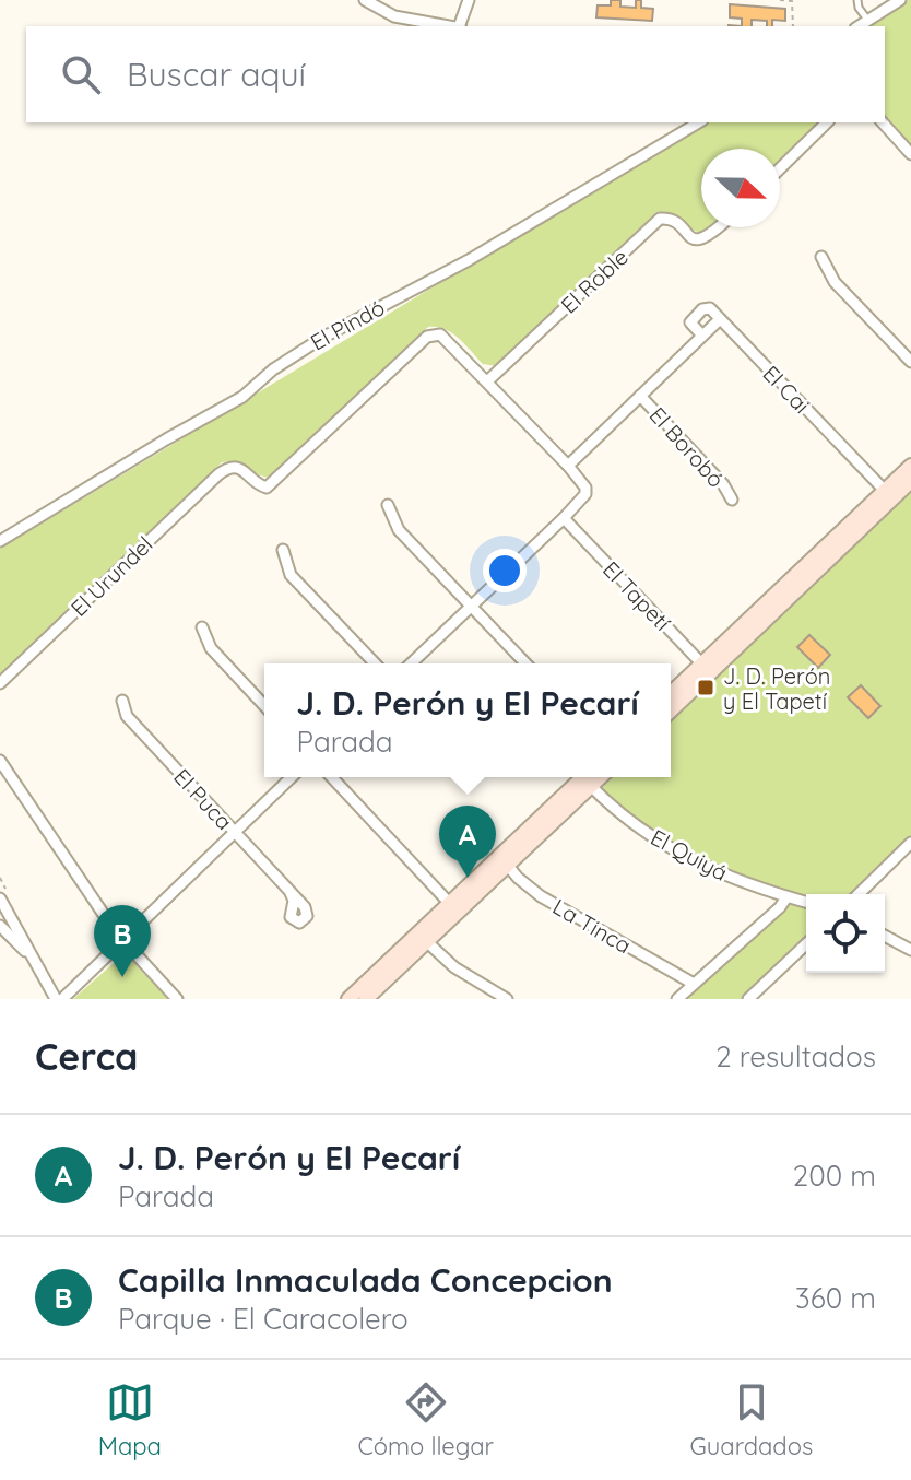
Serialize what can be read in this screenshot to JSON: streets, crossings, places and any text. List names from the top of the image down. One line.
{"streets":{"street":["El Roble","El Pindó","El Cai","El Borobó","El Urundel","El Tapetí","El Puca","El Quiyá","La Tinca"]},"crossings":[["El Roble","El Urundel"]],"places":{"transit":["J. D. Perón y El Tapetí"]},"north":"right","page":{"search":"Buscar aquí","popup":["J. D. Perón y El Pecarí","Parada"],"pins":["A","B"],"heading":["Cerca","2 resultados"],"list":[{"mark":"A","name":"J. D. Perón y El Pecarí","note":"Parada","value":"200 m"},{"mark":"B","name":"Capilla Inmaculada Concepcion","note":"Parque · El Caracolero","value":"360 m"}],"nav":["Mapa","Cómo llegar","Guardados"]}}
